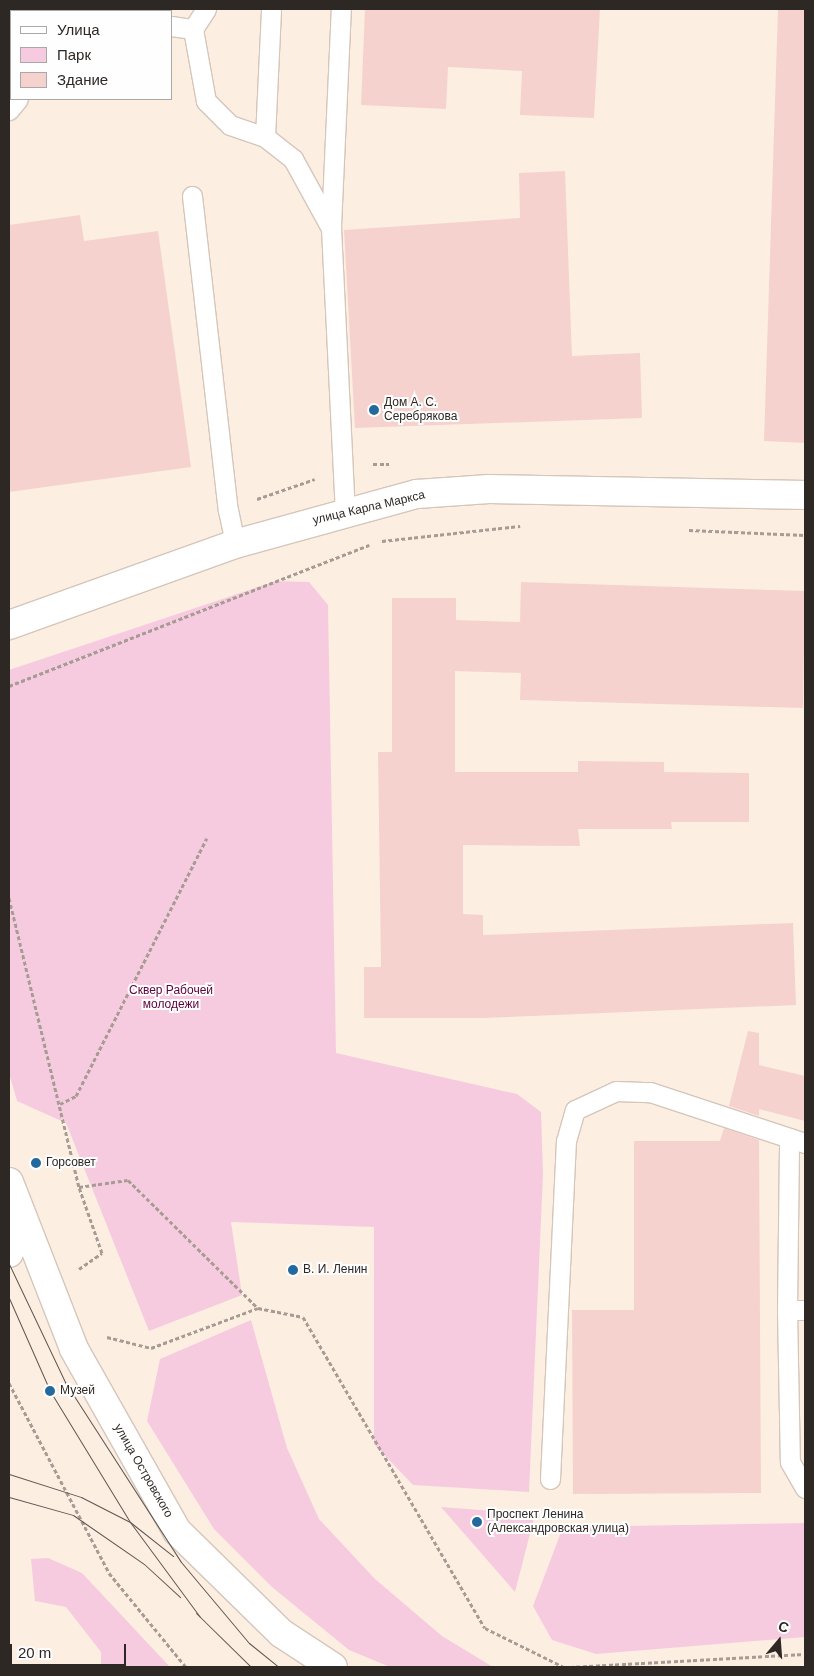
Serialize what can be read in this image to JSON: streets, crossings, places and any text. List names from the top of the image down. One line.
{"streets":{"street":["улица Карла Маркса","улица Островского"]},"parks":["Сквер Рабочей молодежи"],"places":["Дом А. С. Серебрякова","Горсовет","В. И. Ленин","Музей","Проспект Ленина (Александровская улица)"],"legend":["Улица","Парк","Здание"],"scale_bar":"20 m","north":"top"}
